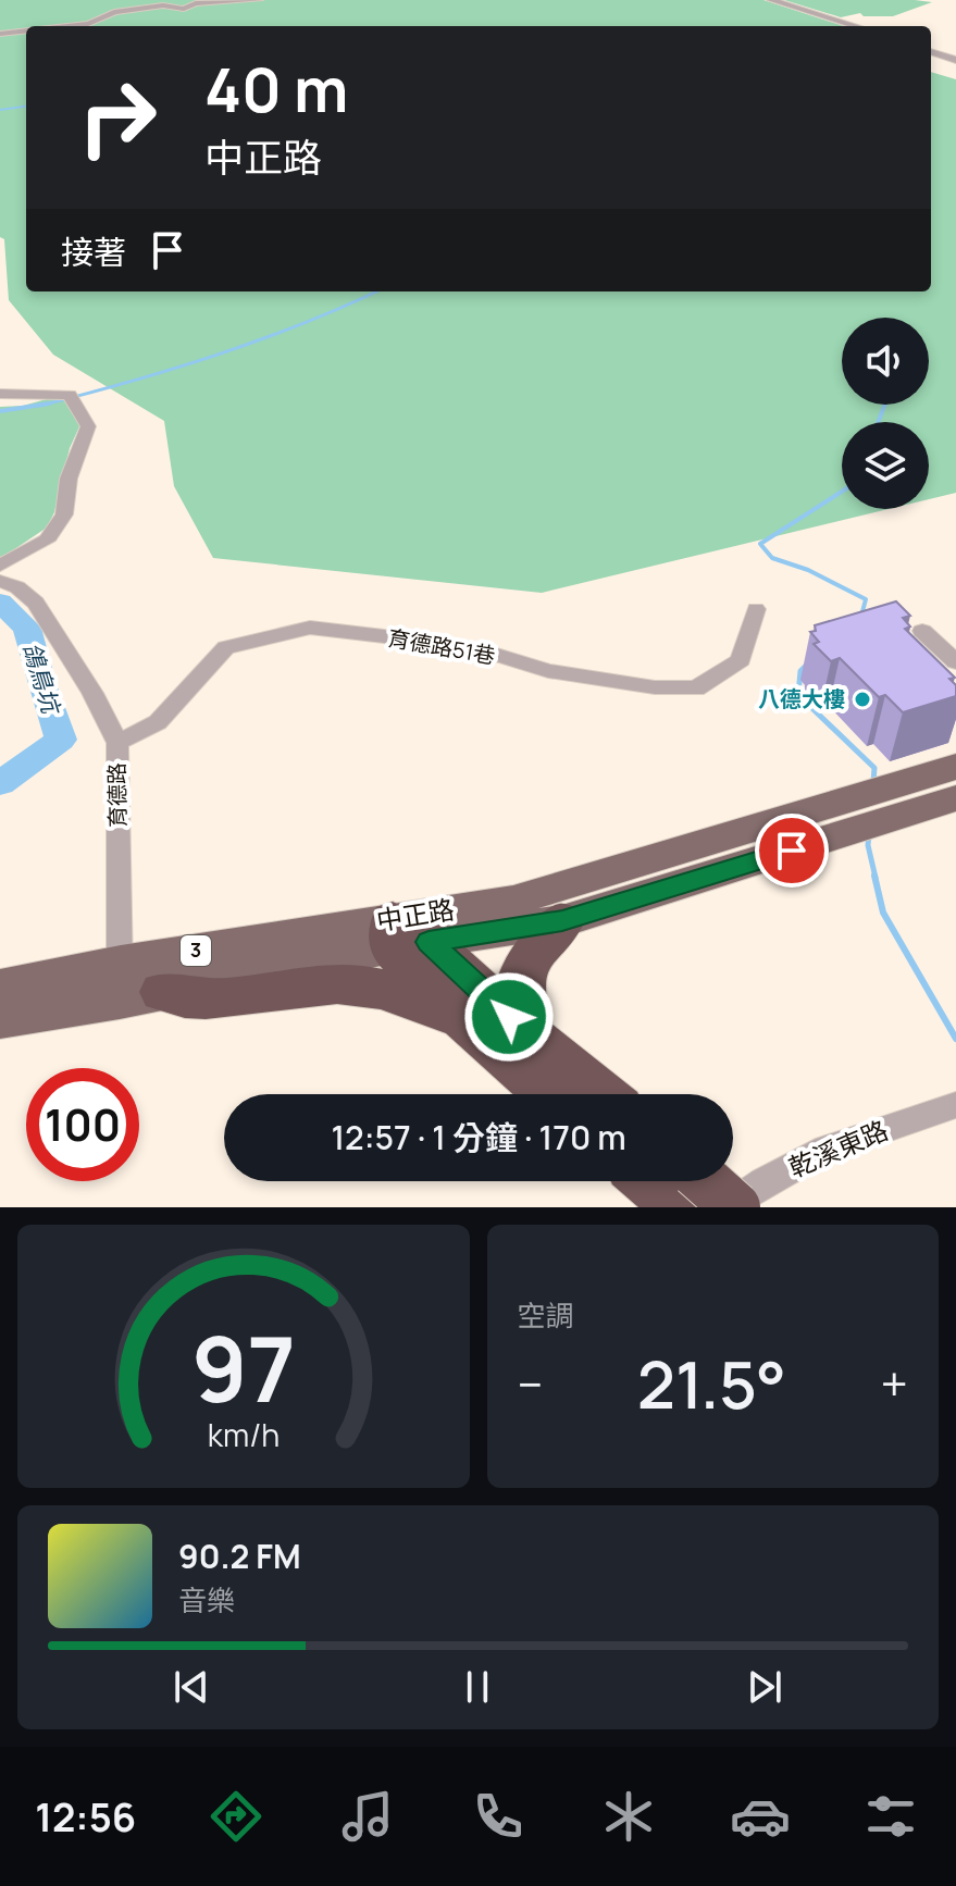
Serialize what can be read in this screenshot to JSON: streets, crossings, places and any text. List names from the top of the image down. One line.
{"streets":{"main road":["中正路","3"],"street":["育德路51巷","育德路","乾溪東路"]},"crossings":[["育德路51巷","育德路"],["育德路","中正路"],["中正路","3"]],"water":["鴿鳥坑"],"places":["八德大樓"],"page":{"turn":["40 m","中正路"],"then":"接著","limit":"100","trip":"12:57 · 1 分鐘 · 170 m","tile":"空調","heat":["−","21.5°","+"],"song":["90.2 FM","音樂"],"tabs":"12:56","gauge":["97","km/h"]}}
